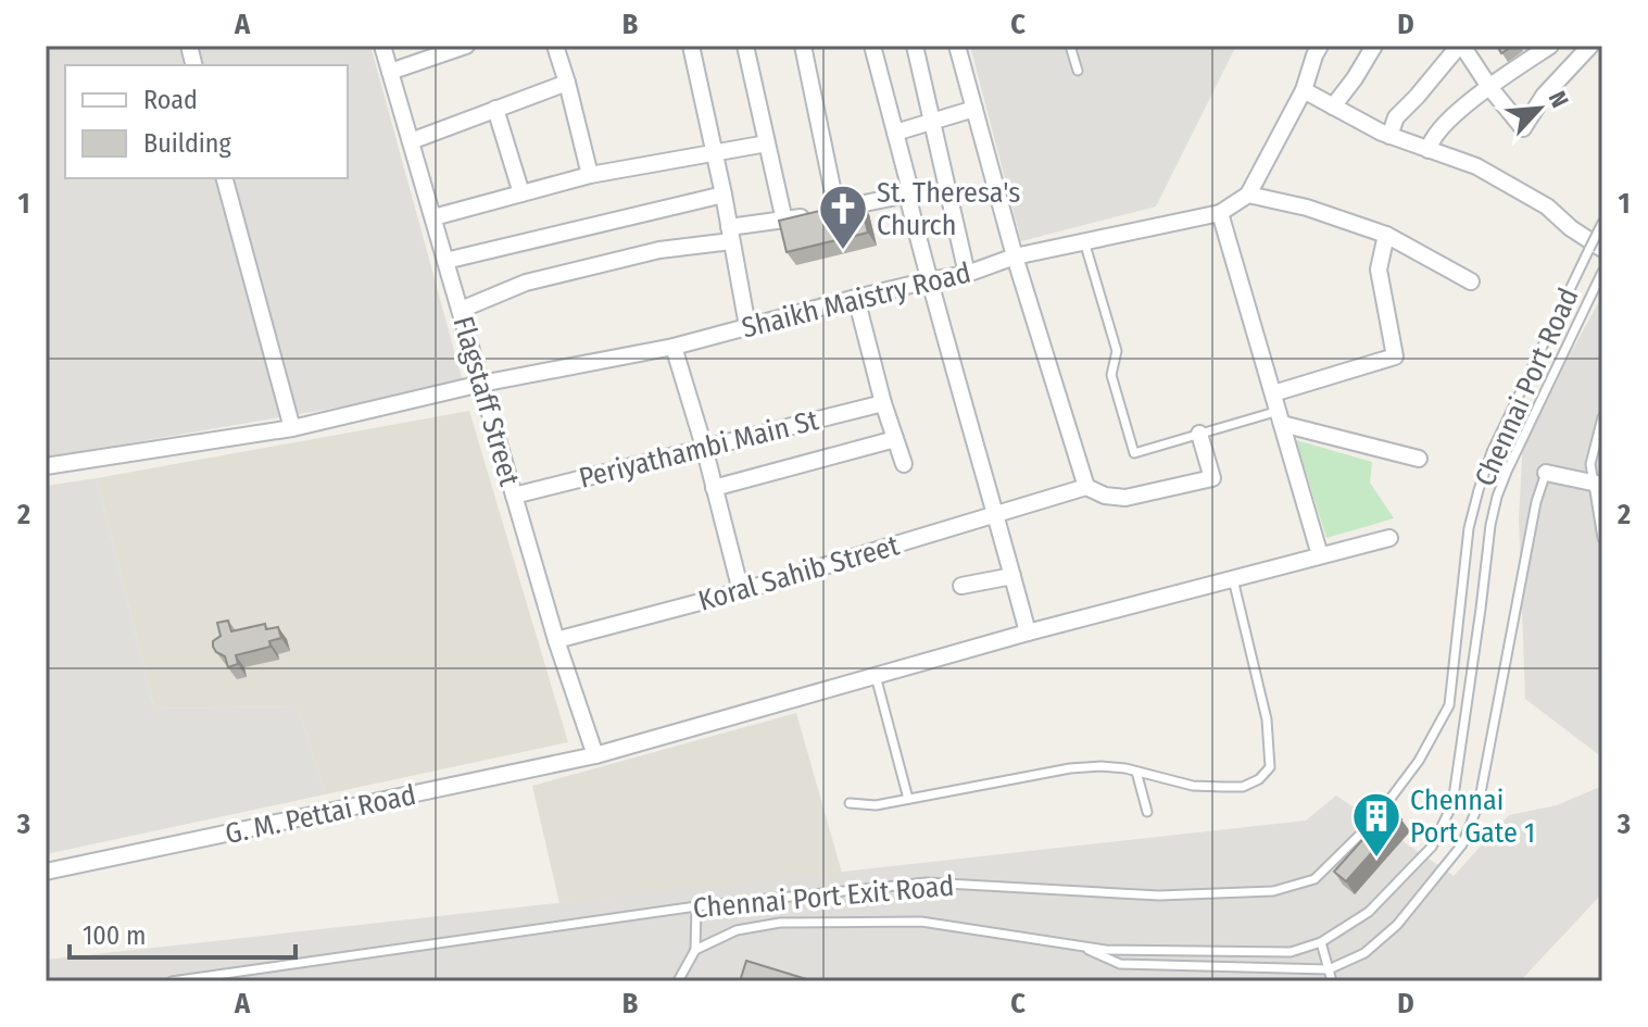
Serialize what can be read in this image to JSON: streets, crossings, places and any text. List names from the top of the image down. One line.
{"streets":{"street":["Shaikh Maistry Road","Flagstaff Street","Periyathambi Main St","Koral Sahib Street","G. M. Pettai Road"],"lane":["Chennai Port Road","Chennai Port Exit Road"]},"crossings":[["Shaikh Maistry Road","Flagstaff Street"],["Chennai Port Road","Chennai Port Exit Road"],["Flagstaff Street","Periyathambi Main St"],["Flagstaff Street","Koral Sahib Street"],["Flagstaff Street","G. M. Pettai Road"]],"places":{"church":["St. Theresa's Church"],"building":["Chennai Port Gate 1"]},"legend":["Road","Building"],"scale_bar":"100 m","north":"top right","grid":{"columns":["A","B","C","D"],"rows":["1","2","3"]}}
